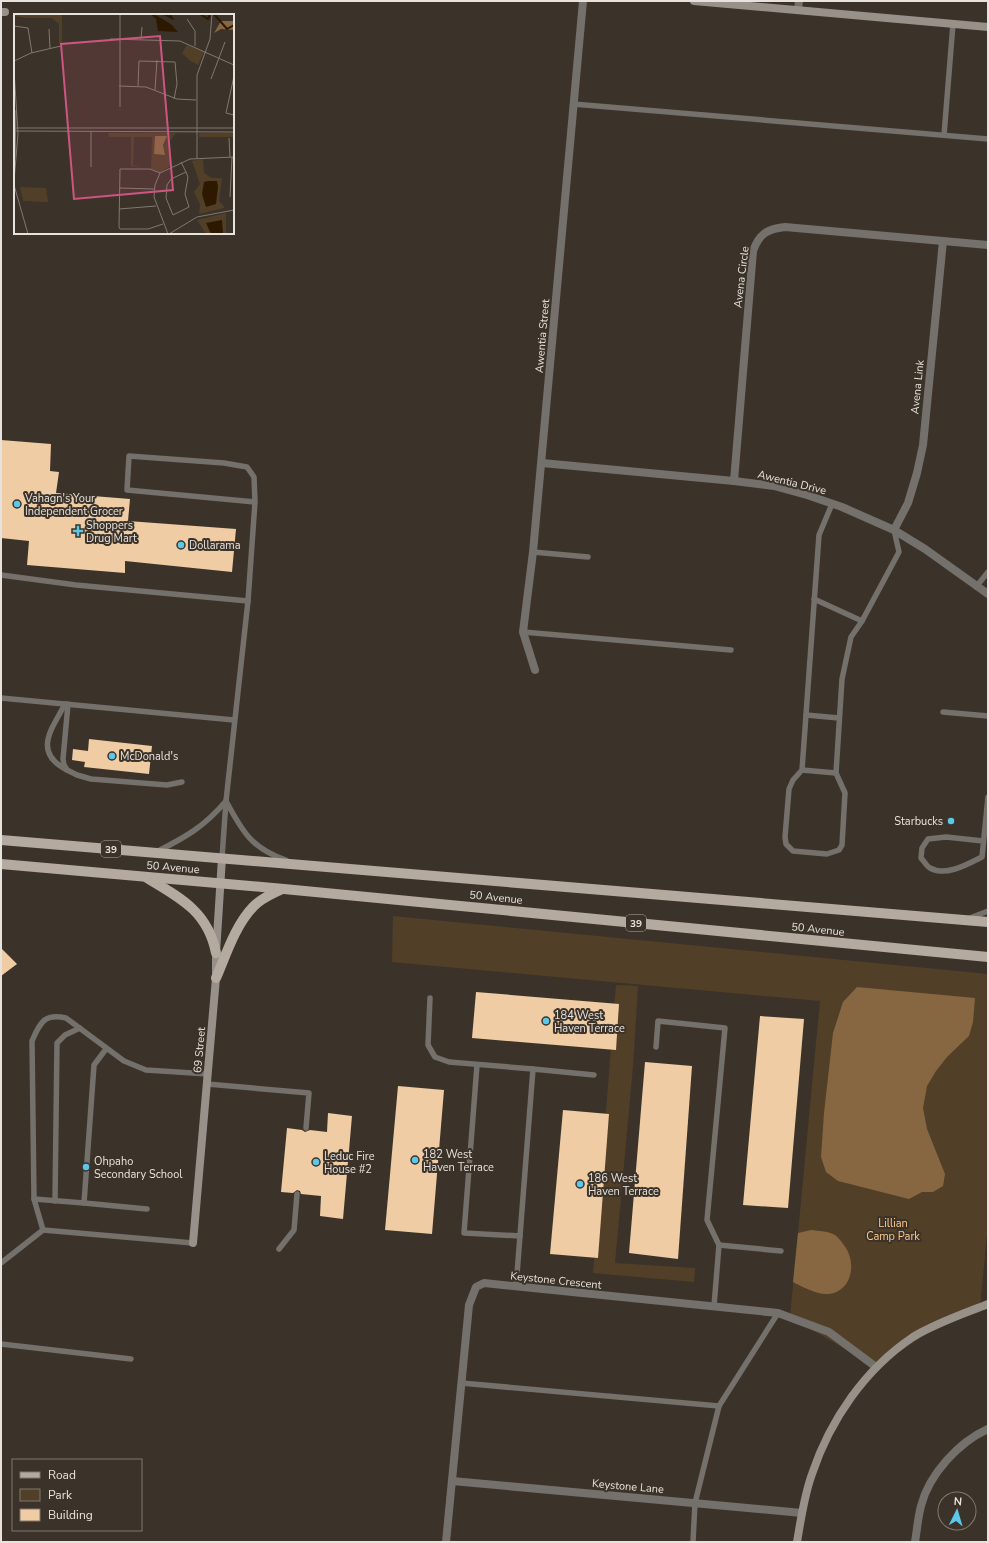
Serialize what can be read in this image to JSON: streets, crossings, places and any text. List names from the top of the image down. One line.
{"streets":{"main road":["39","50 Avenue"],"street":["Avena Circle","Awentia Street","Avena Link","Awentia Drive","69 Street","Keystone Crescent","Keystone Lane"]},"crossings":[["Avena Circle","Avena Link"],["Avena Circle","Awentia Drive"],["Awentia Street","Awentia Drive"],["Avena Link","Awentia Drive"],["50 Avenue","69 Street"],["Keystone Crescent","Keystone Lane"]],"parks":["Lillian Camp Park"],"places":{"other":["Vahagn's Your Independent Grocer","Dollarama","McDonald's","Starbucks","184 West Haven Terrace","182 West Haven Terrace","Leduc Fire House #2","Ohpaho Secondary School","186 West Haven Terrace"],"health":["Shoppers Drug Mart"]},"legend":["Road","Park","Building"],"north":"top"}
